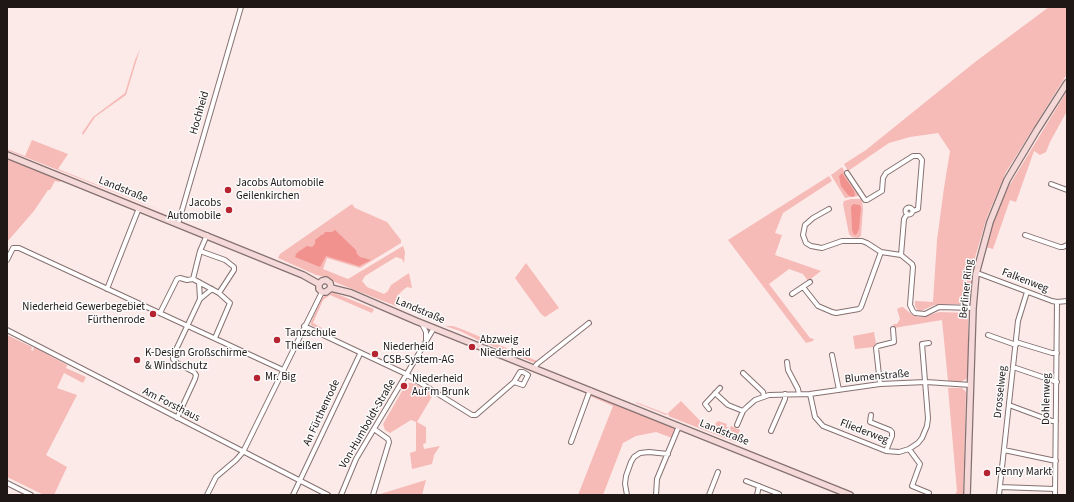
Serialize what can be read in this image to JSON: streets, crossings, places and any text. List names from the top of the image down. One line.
{"streets":{"street":["Hochheid","Landstraße","Falkenweg","Berliner Ring","Blumenstraße","Drosselweg","Dohlenweg","Am Forsthaus","An Fürthenrode","Von-Humboldt-Straße","Fliederweg"]},"crossings":[["Hochheid","Landstraße"],["Landstraße","Von-Humboldt-Straße"],["Falkenweg","Berliner Ring"],["Falkenweg","Drosselweg"],["Falkenweg","Dohlenweg"],["Berliner Ring","Blumenstraße"],["Blumenstraße","Fliederweg"],["Am Forsthaus","An Fürthenrode"]],"places":["Jacobs Automobile Geilenkirchen","Jacobs Automobile","Niederheid Gewerbegebiet Fürthenrode","Tanzschule Theißen","Abzweig Niederheid","Niederheid CSB-System-AG","K-Design Großschirme & Windschutz","Mr. Big","Niederheid Auf'm Brunk","Penny Markt"]}
